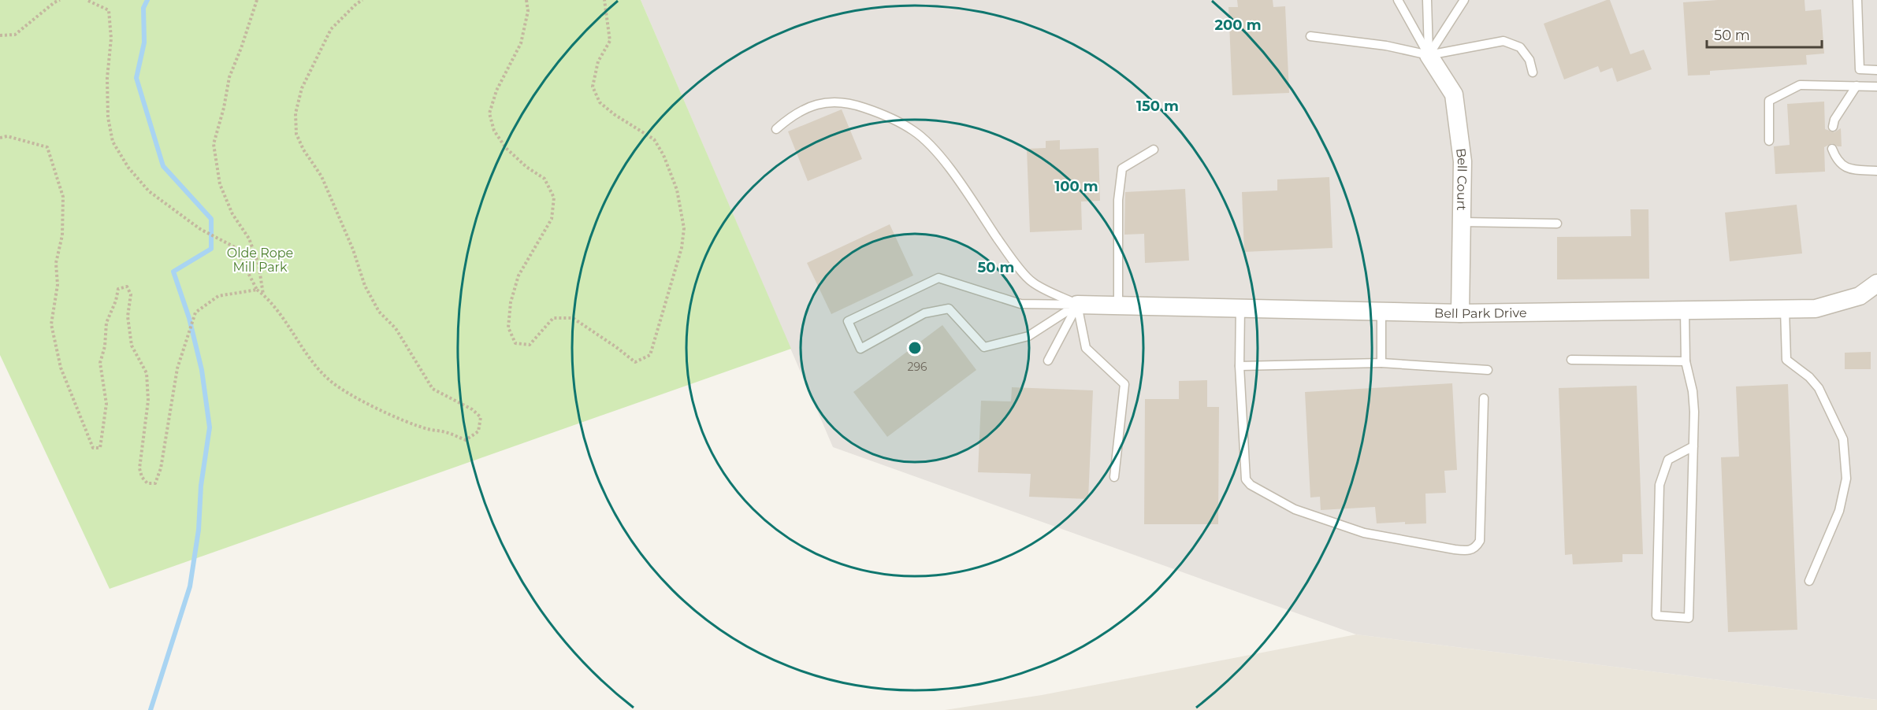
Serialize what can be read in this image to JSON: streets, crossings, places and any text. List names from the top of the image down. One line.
{"streets":{"street":["Bell Court","Bell Park Drive"]},"crossings":[["Bell Court","Bell Park Drive"]],"parks":["Olde Rope Mill Park"],"house_numbers":["296"],"scale_bar":"50 m","rings":["200 m","150 m","100 m","50 m"]}
